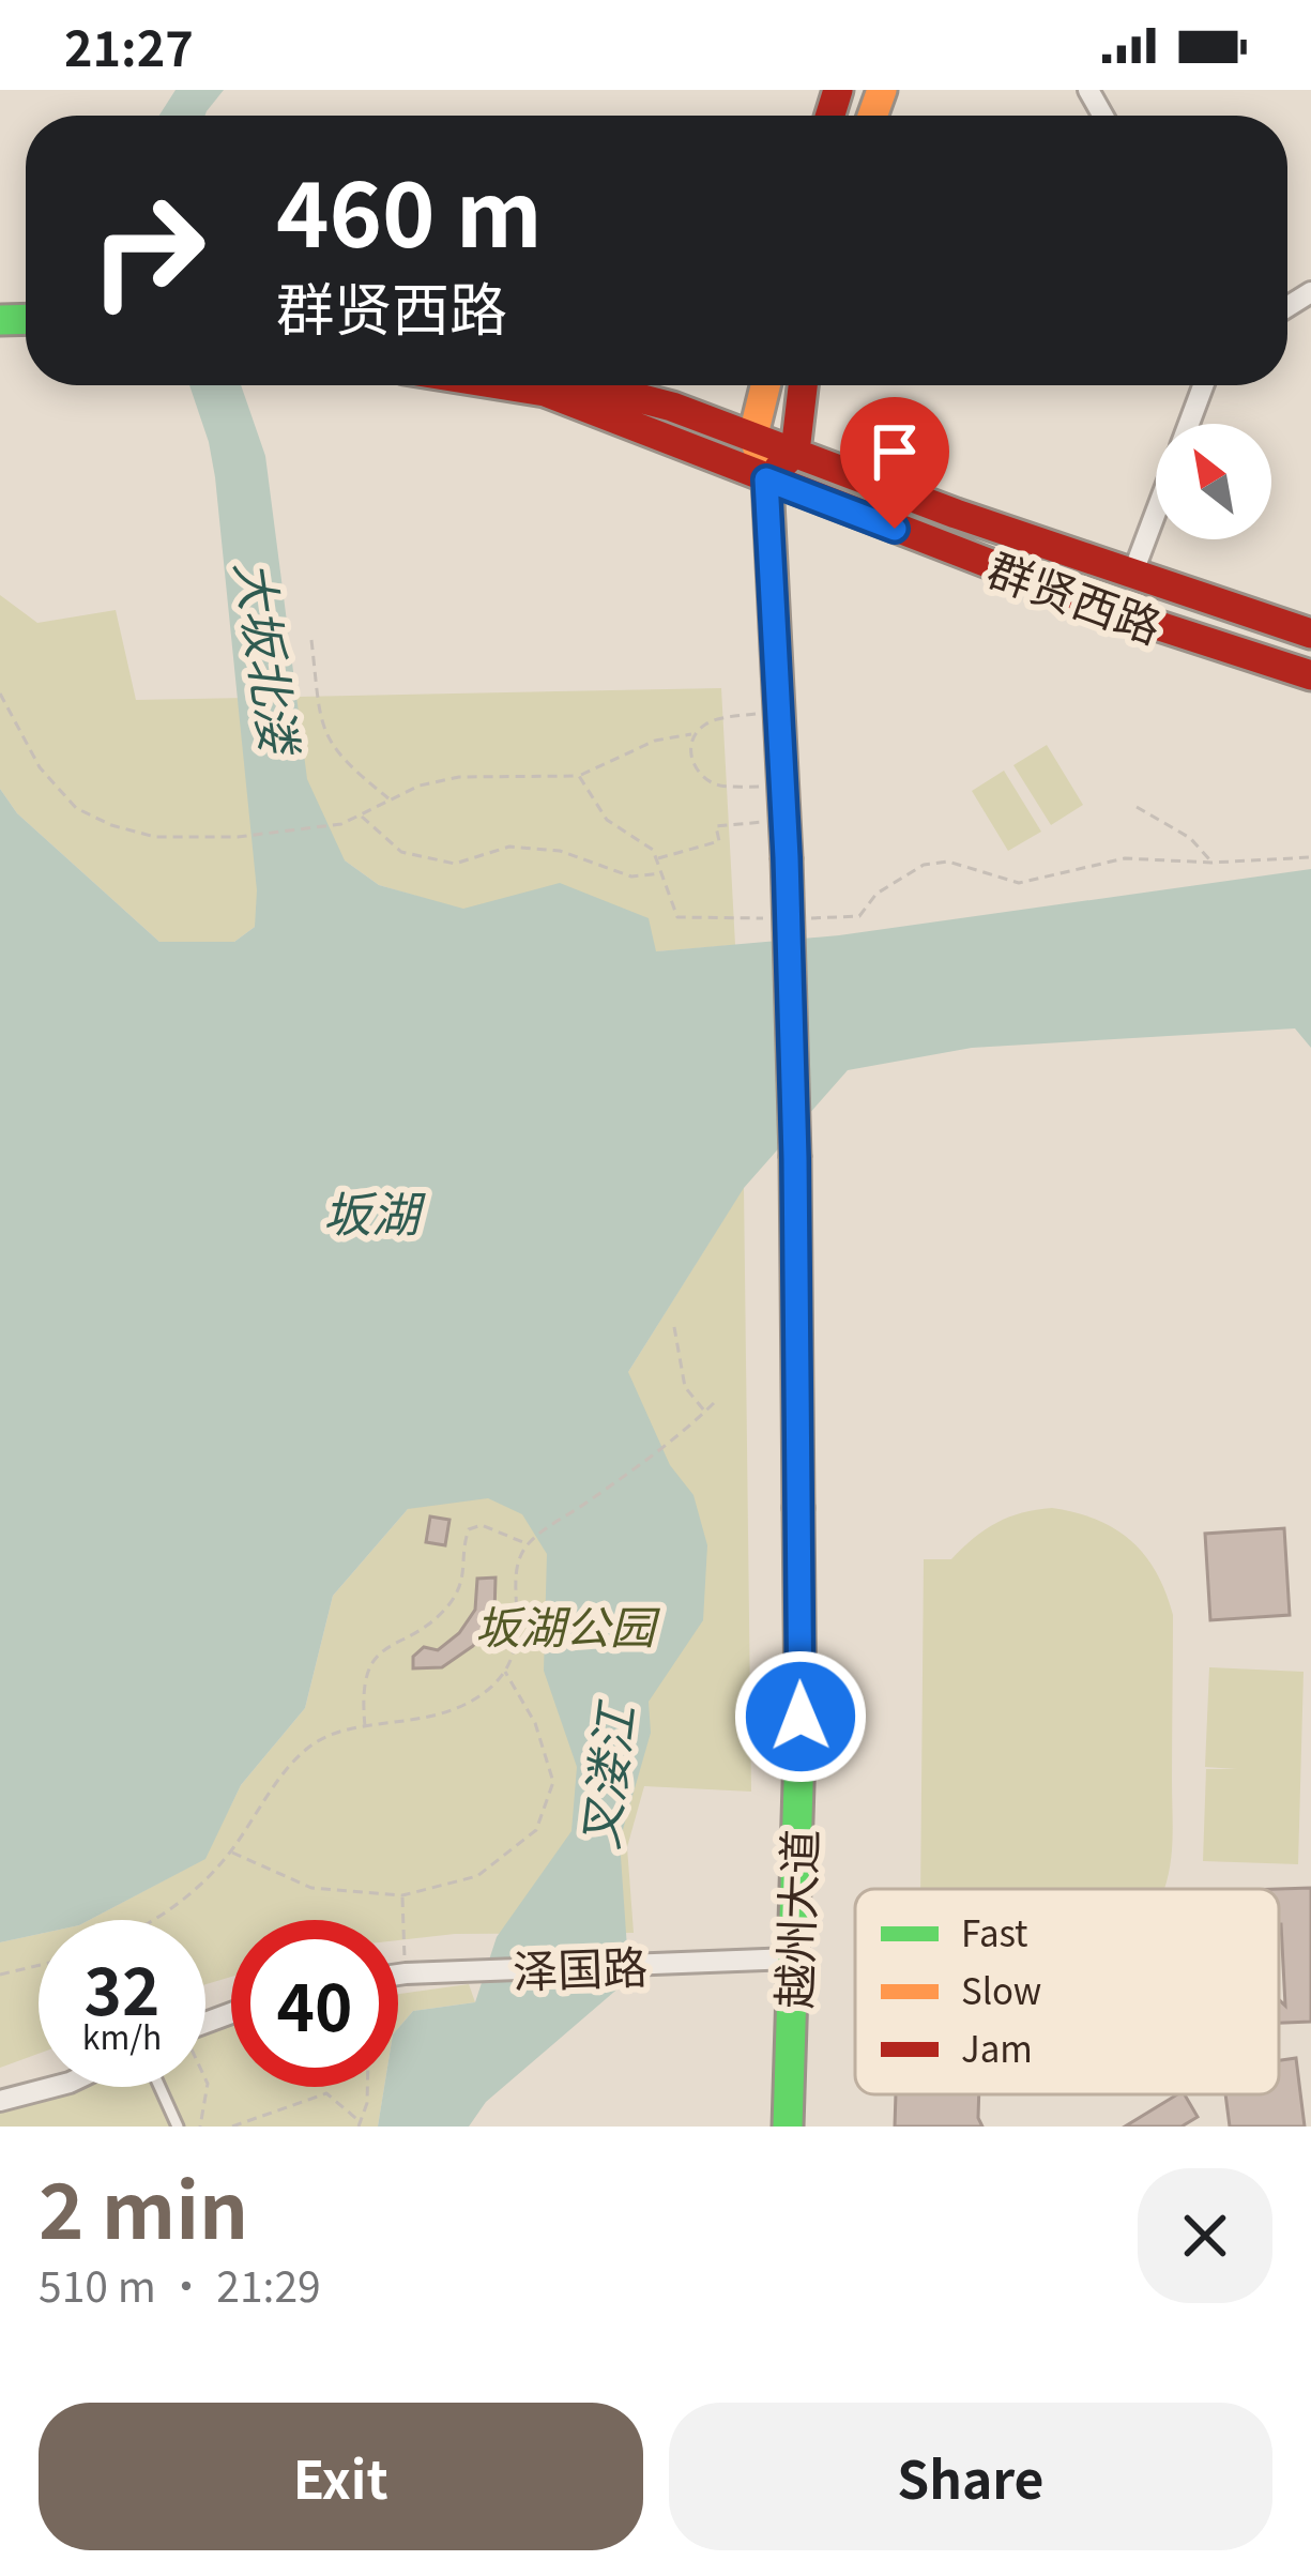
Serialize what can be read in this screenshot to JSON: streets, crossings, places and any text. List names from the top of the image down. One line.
{"streets":{"main road":["群贤西路","越州大道"],"street":["泽国路"]},"crossings":[["群贤西路","越州大道"],["越州大道","泽国路"]],"water":["大坂北溇","坂湖","叉溇江"],"parks":["坂湖公园"],"legend":["Fast","Slow","Jam"],"north":"top left","page":{"status":"21:27","turn":["460 m","群贤西路"],"speed":"32 km/h","limit":"40","heading":["2 min","510 m · 21:29"],"buttons":["Exit","Share"]}}
